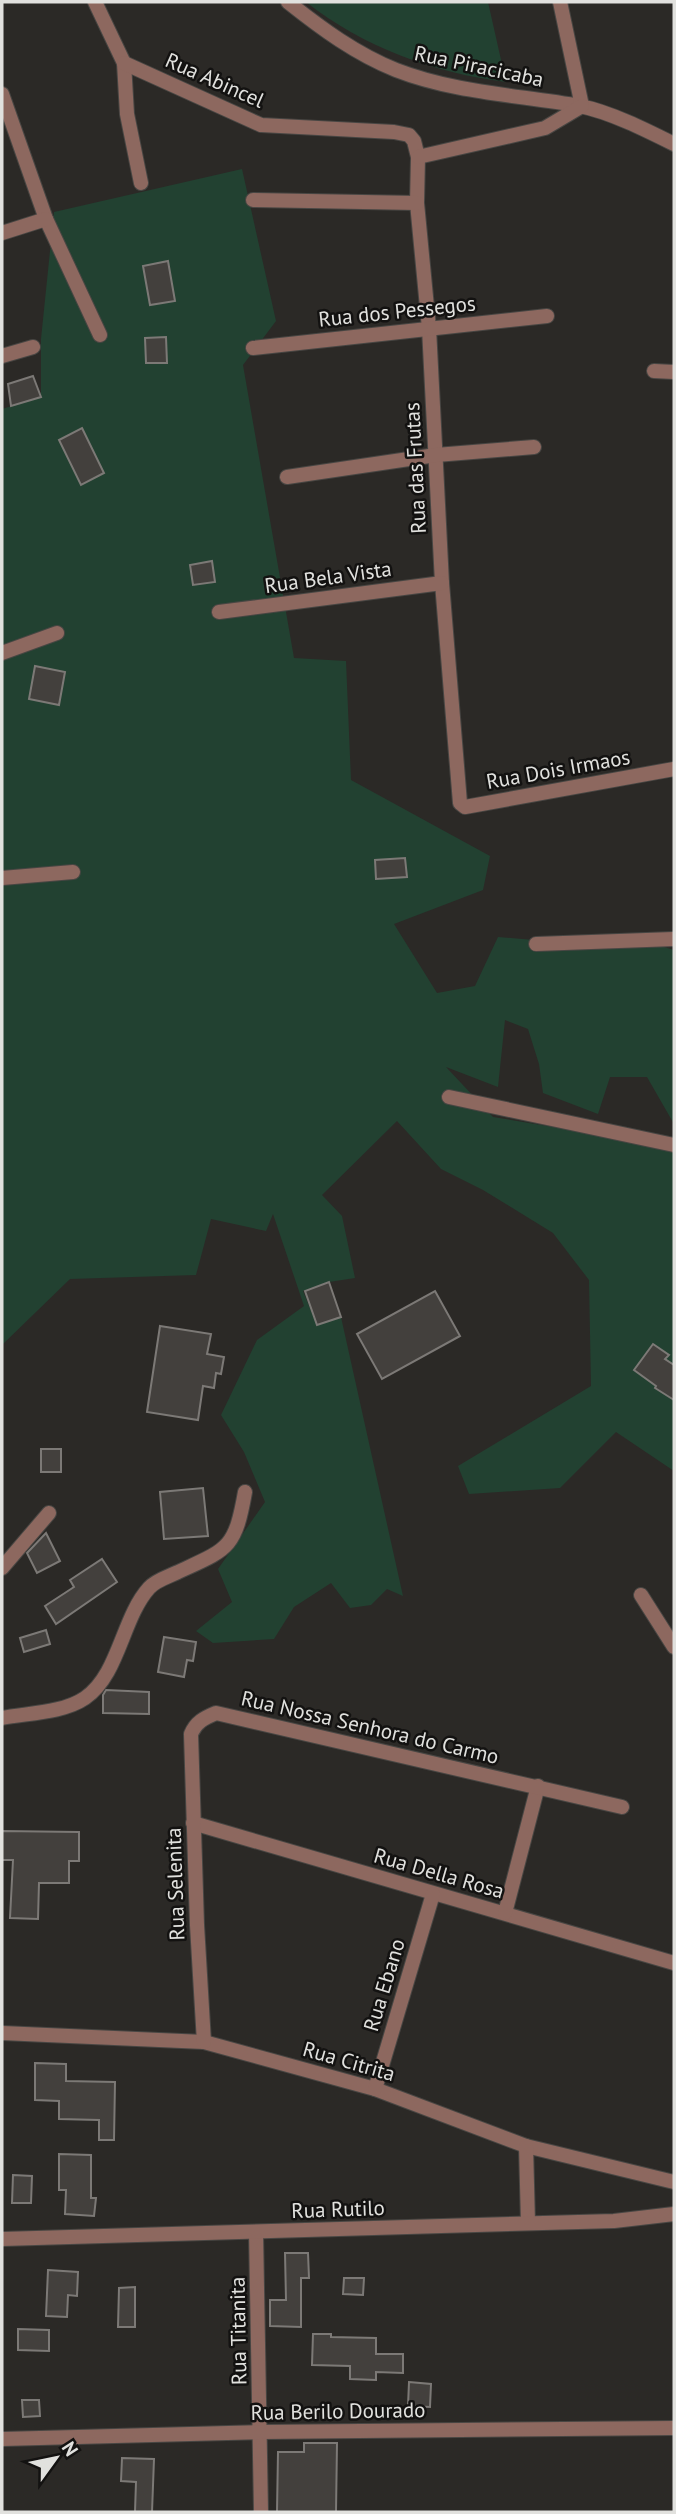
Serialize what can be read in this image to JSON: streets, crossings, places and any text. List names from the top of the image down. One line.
{"streets":{"street":["Rua Piracicaba","Rua Abincel","Rua dos Pessegos","Rua das Frutas","Rua Bela Vista","Rua Dois Irmaos","Rua Nossa Senhora do Carmo","Rua Della Rosa","Rua Selenita","Rua Ebano","Rua Citrita","Rua Rutilo","Rua Titanita","Rua Berilo Dourado"]},"crossings":[["Rua Abincel","Rua das Frutas"],["Rua dos Pessegos","Rua das Frutas"],["Rua das Frutas","Rua Bela Vista"],["Rua das Frutas","Rua Dois Irmaos"],["Rua Nossa Senhora do Carmo","Rua Selenita"],["Rua Della Rosa","Rua Selenita"],["Rua Della Rosa","Rua Ebano"],["Rua Selenita","Rua Citrita"],["Rua Ebano","Rua Citrita"],["Rua Rutilo","Rua Titanita"],["Rua Titanita","Rua Berilo Dourado"]],"north":"top right"}
